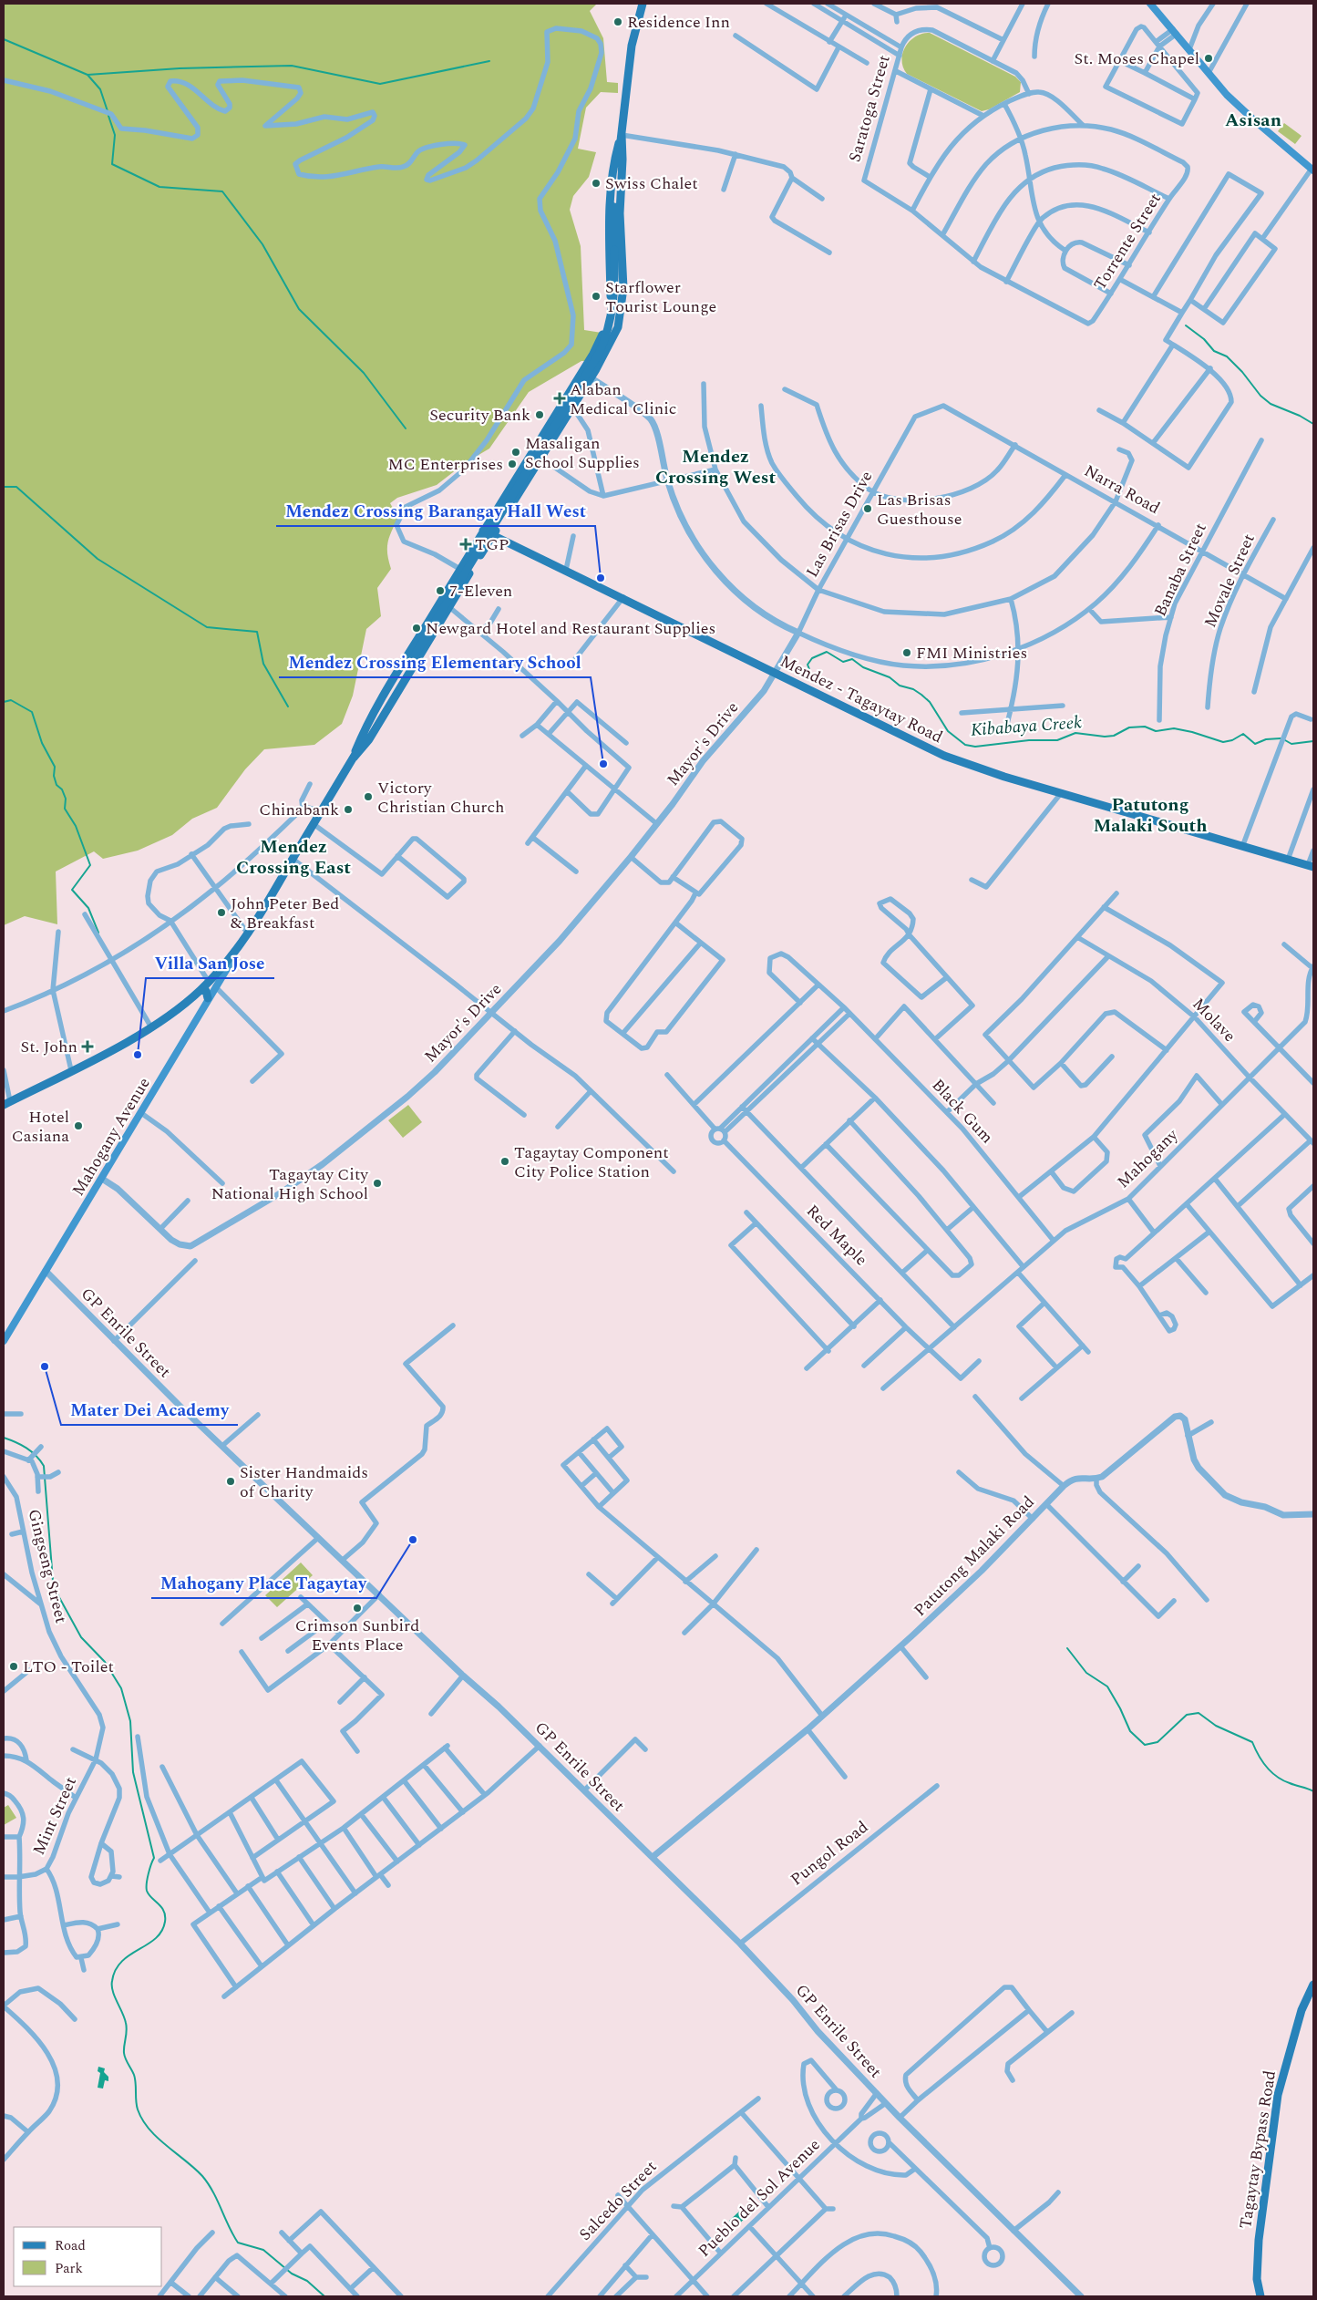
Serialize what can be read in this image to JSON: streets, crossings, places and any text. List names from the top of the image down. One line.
{"streets":{"main road":["Mendez - Tagaytay Road","Mahogany Avenue","Tagaytay Bypass Road"],"street":["Saratoga Street","Torrente Street","Narra Road","Las Brisas Drive","Banaba Street","Movale Street","Mayor's Drive","Molave","Black Gum","Mahogany","Red Maple","GP Enrile Street","Patutong Malaki Road","Gingseng Street","Mint Street","Pungol Road","Pueblo del Sol Avenue","Salcedo Street"]},"crossings":[["Saratoga Street","Torrente Street"],["Narra Road","Las Brisas Drive"],["Narra Road","Banaba Street"],["Narra Road","Movale Street"],["Las Brisas Drive","Mendez - Tagaytay Road"],["Las Brisas Drive","Mayor's Drive"],["Mendez - Tagaytay Road","Mayor's Drive"],["Mayor's Drive","Mahogany Avenue"],["Molave","Mahogany"],["Black Gum","Mahogany"],["Mahogany Avenue","GP Enrile Street"],["Mahogany","Red Maple"],["GP Enrile Street","Patutong Malaki Road"],["GP Enrile Street","Pungol Road"],["GP Enrile Street","Pueblo del Sol Avenue"],["Gingseng Street","Mint Street"]],"districts":["Asisan","Mendez Crossing West","Patutong Malaki South","Mendez Crossing East"],"water":["Kibabaya Creek"],"places":{"other":["Residence Inn","St. Moses Chapel","Swiss Chalet","Starflower Tourist Lounge","Security Bank","Masaligan School Supplies","MC Enterprises","Las Brisas Guesthouse","Mendez Crossing Barangay Hall West","7-Eleven","Newgard Hotel and Restaurant Supplies","FMI Ministries","Mendez Crossing Elementary School","Victory Christian Church","Chinabank","John Peter Bed & Breakfast","Villa San Jose","Hotel Casiana","Tagaytay Component City Police Station","Tagaytay City National High School","Mater Dei Academy","Sister Handmaids of Charity","Mahogany Place Tagaytay","Crimson Sunbird Events Place","LTO - Toilet"],"health":["Alaban Medical Clinic","TGP","St. John"]},"legend":["Road","Park"]}
